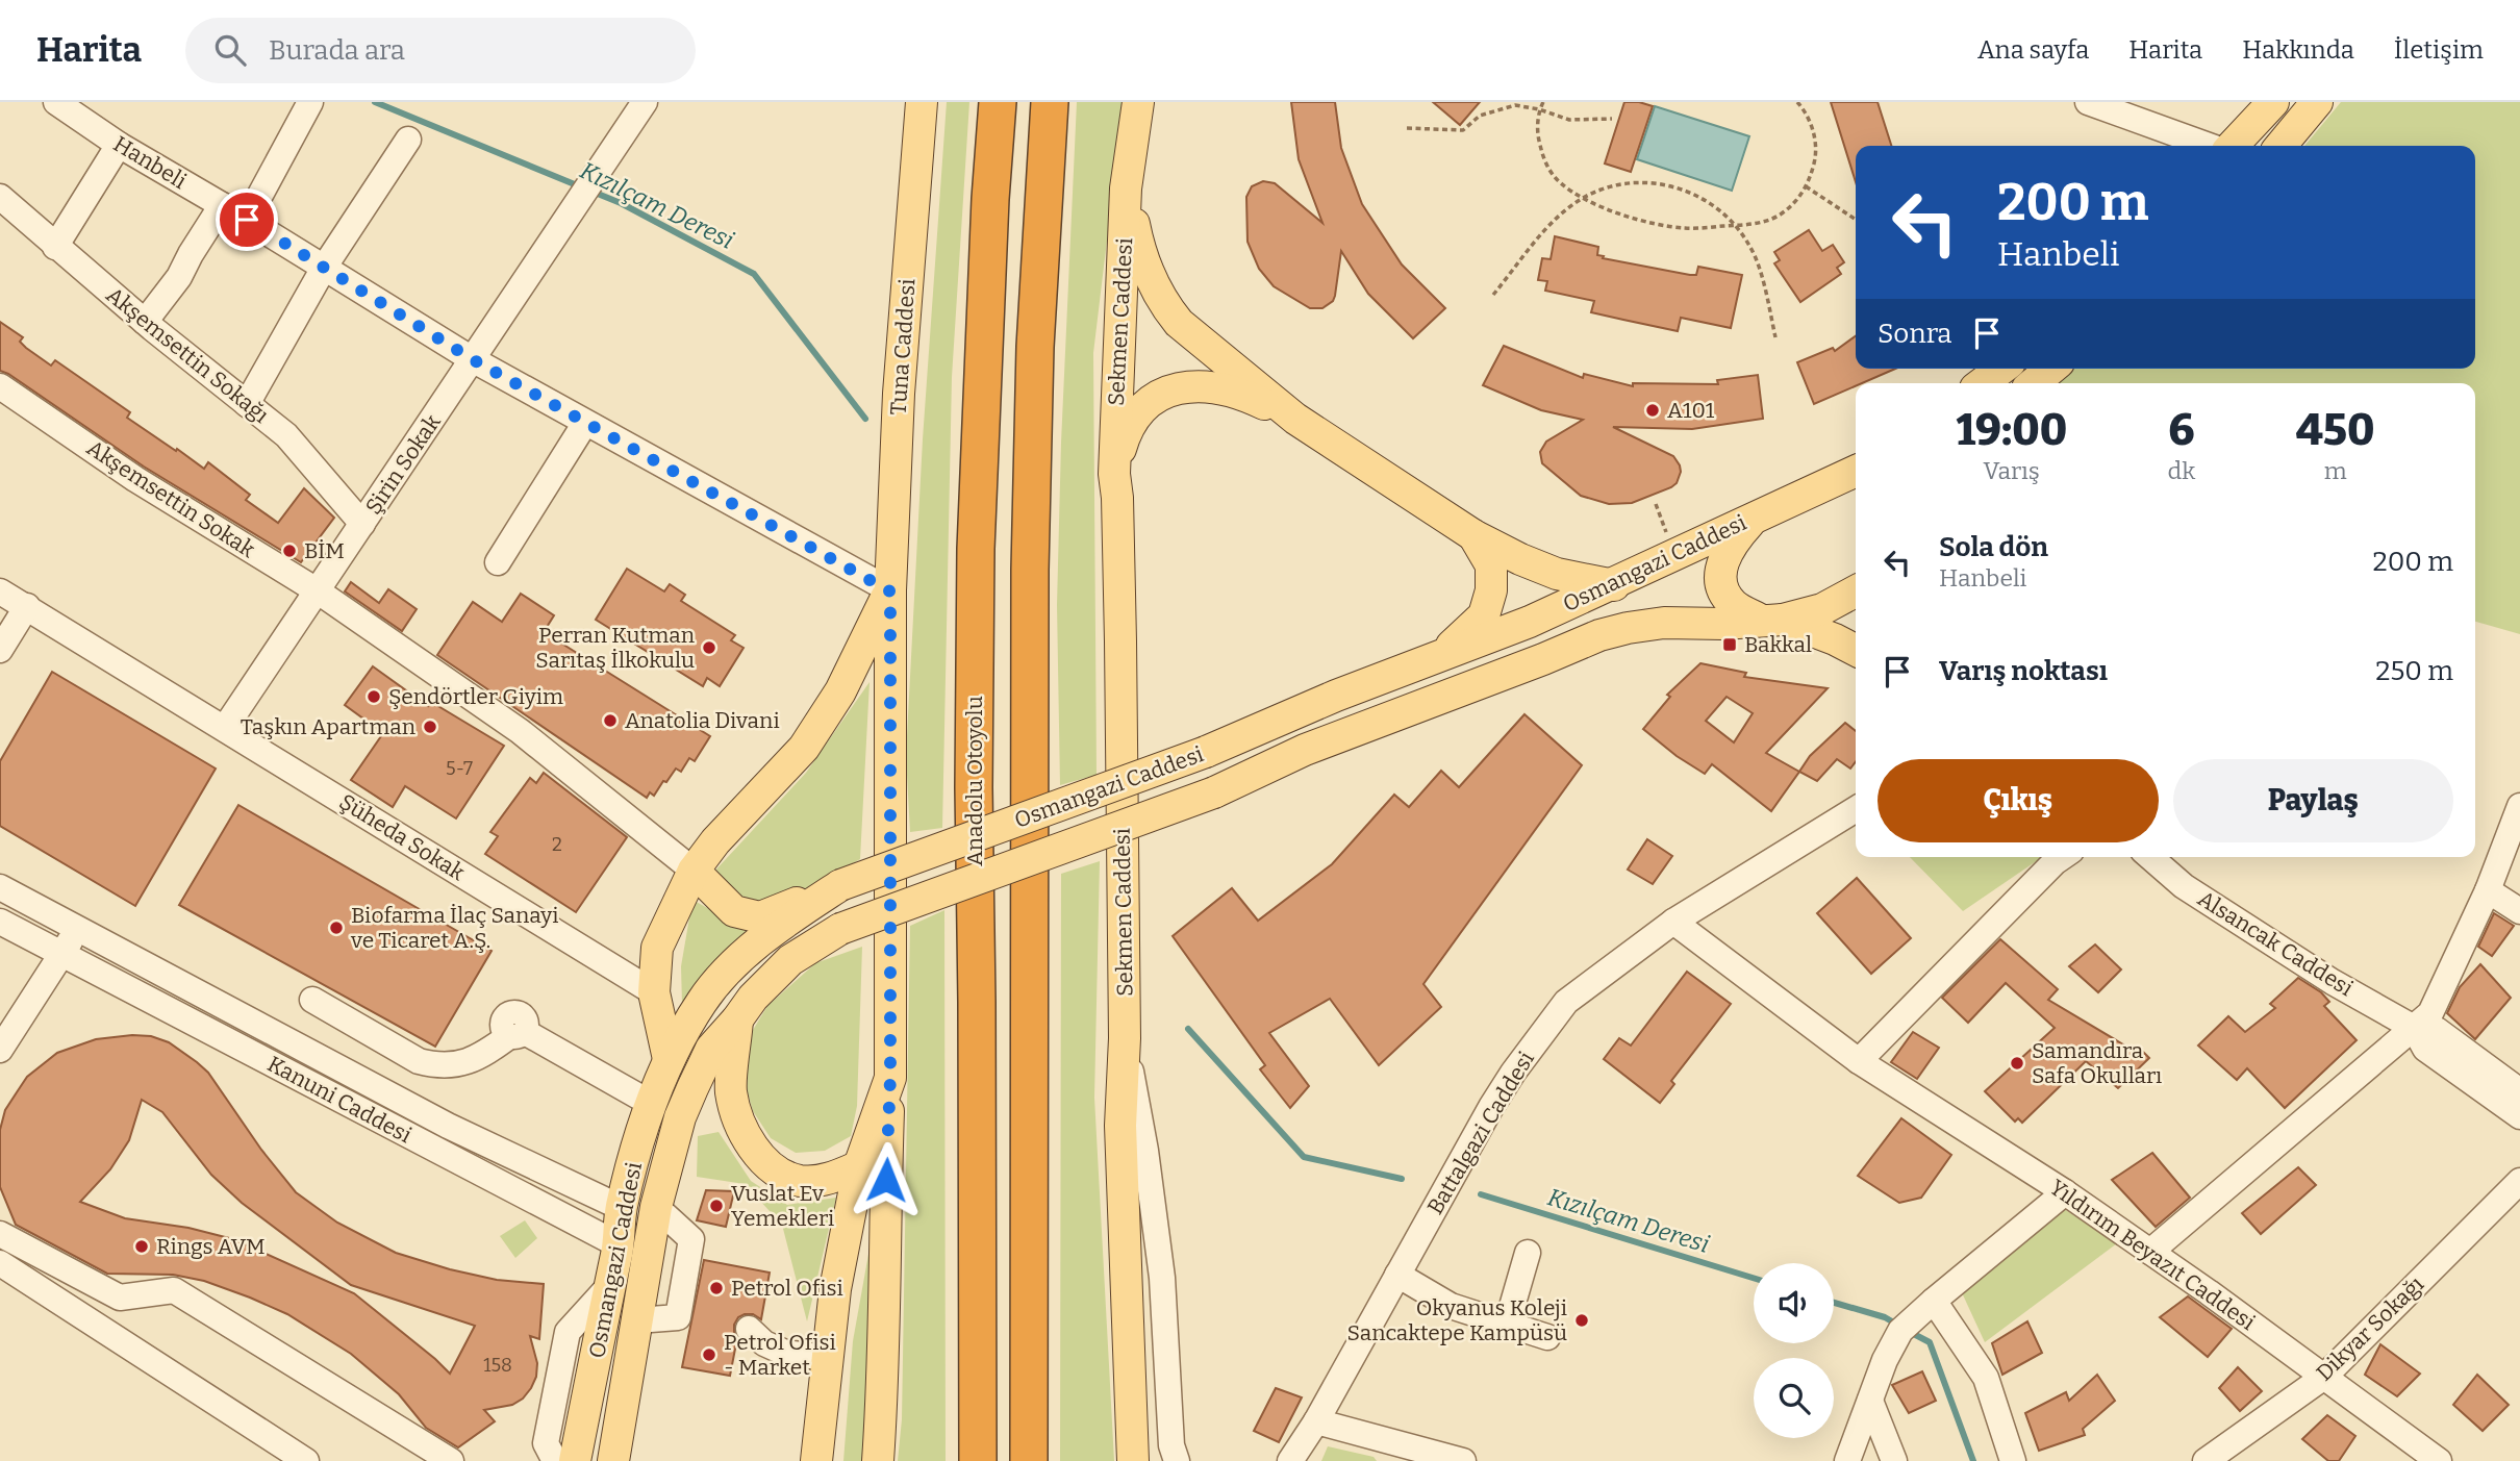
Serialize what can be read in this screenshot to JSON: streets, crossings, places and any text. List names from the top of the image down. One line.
{"streets":{"highway":["Anadolu Otoyolu"],"main road":["Sekmen Caddesi","Tuna Caddesi","Osmangazi Caddesi"],"street":["Hanbeli","Akşemsettin Sokağı","Şirin Sokak","Akşemsettin Sokak","Şüheda Sokak","Alsancak Caddesi","Kanuni Caddesi","Battalgazi Caddesi","Yıldırım Beyazıt Caddesi","Dikyar Sokağı"]},"crossings":[["Hanbeli","Tuna Caddesi"],["Hanbeli","Şirin Sokak"],["Akşemsettin Sokağı","Şirin Sokak"],["Şirin Sokak","Akşemsettin Sokak"],["Şirin Sokak","Şüheda Sokak"],["Osmangazi Caddesi","Kanuni Caddesi"],["Battalgazi Caddesi","Yıldırım Beyazıt Caddesi"],["Yıldırım Beyazıt Caddesi","Dikyar Sokağı"]],"water":["Kızılçam Deresi"],"places":{"other":["A101","BİM","Perran Kutman Sarıtaş İlkokulu","Şendörtler Giyim","Anatolia Divani","Taşkın Apartman","Biofarma İlaç Sanayi ve Ticaret A.Ş.","Samandıra Safa Okulları","Vuslat Ev Yemekleri","Rings AVM","Petrol Ofisi","Okyanus Koleji Sancaktepe Kampüsü","Petrol Ofisi - Market"],"transit":["Bakkal"]},"house_numbers":["5-7","2","158"],"page":{"header":"Harita","search":"Burada ara","nav":["Ana sayfa","Harita","Hakkında","İletişim"],"turn":["200 m","Hanbeli"],"then":"Sonra","eta":["19:00","Varış","6","dk","450","m"],"list":[{"name":"Sola dön","note":"Hanbeli","value":"200 m"},{"name":"Varış noktası","value":"250 m"}],"buttons":["Çıkış","Paylaş"]}}
